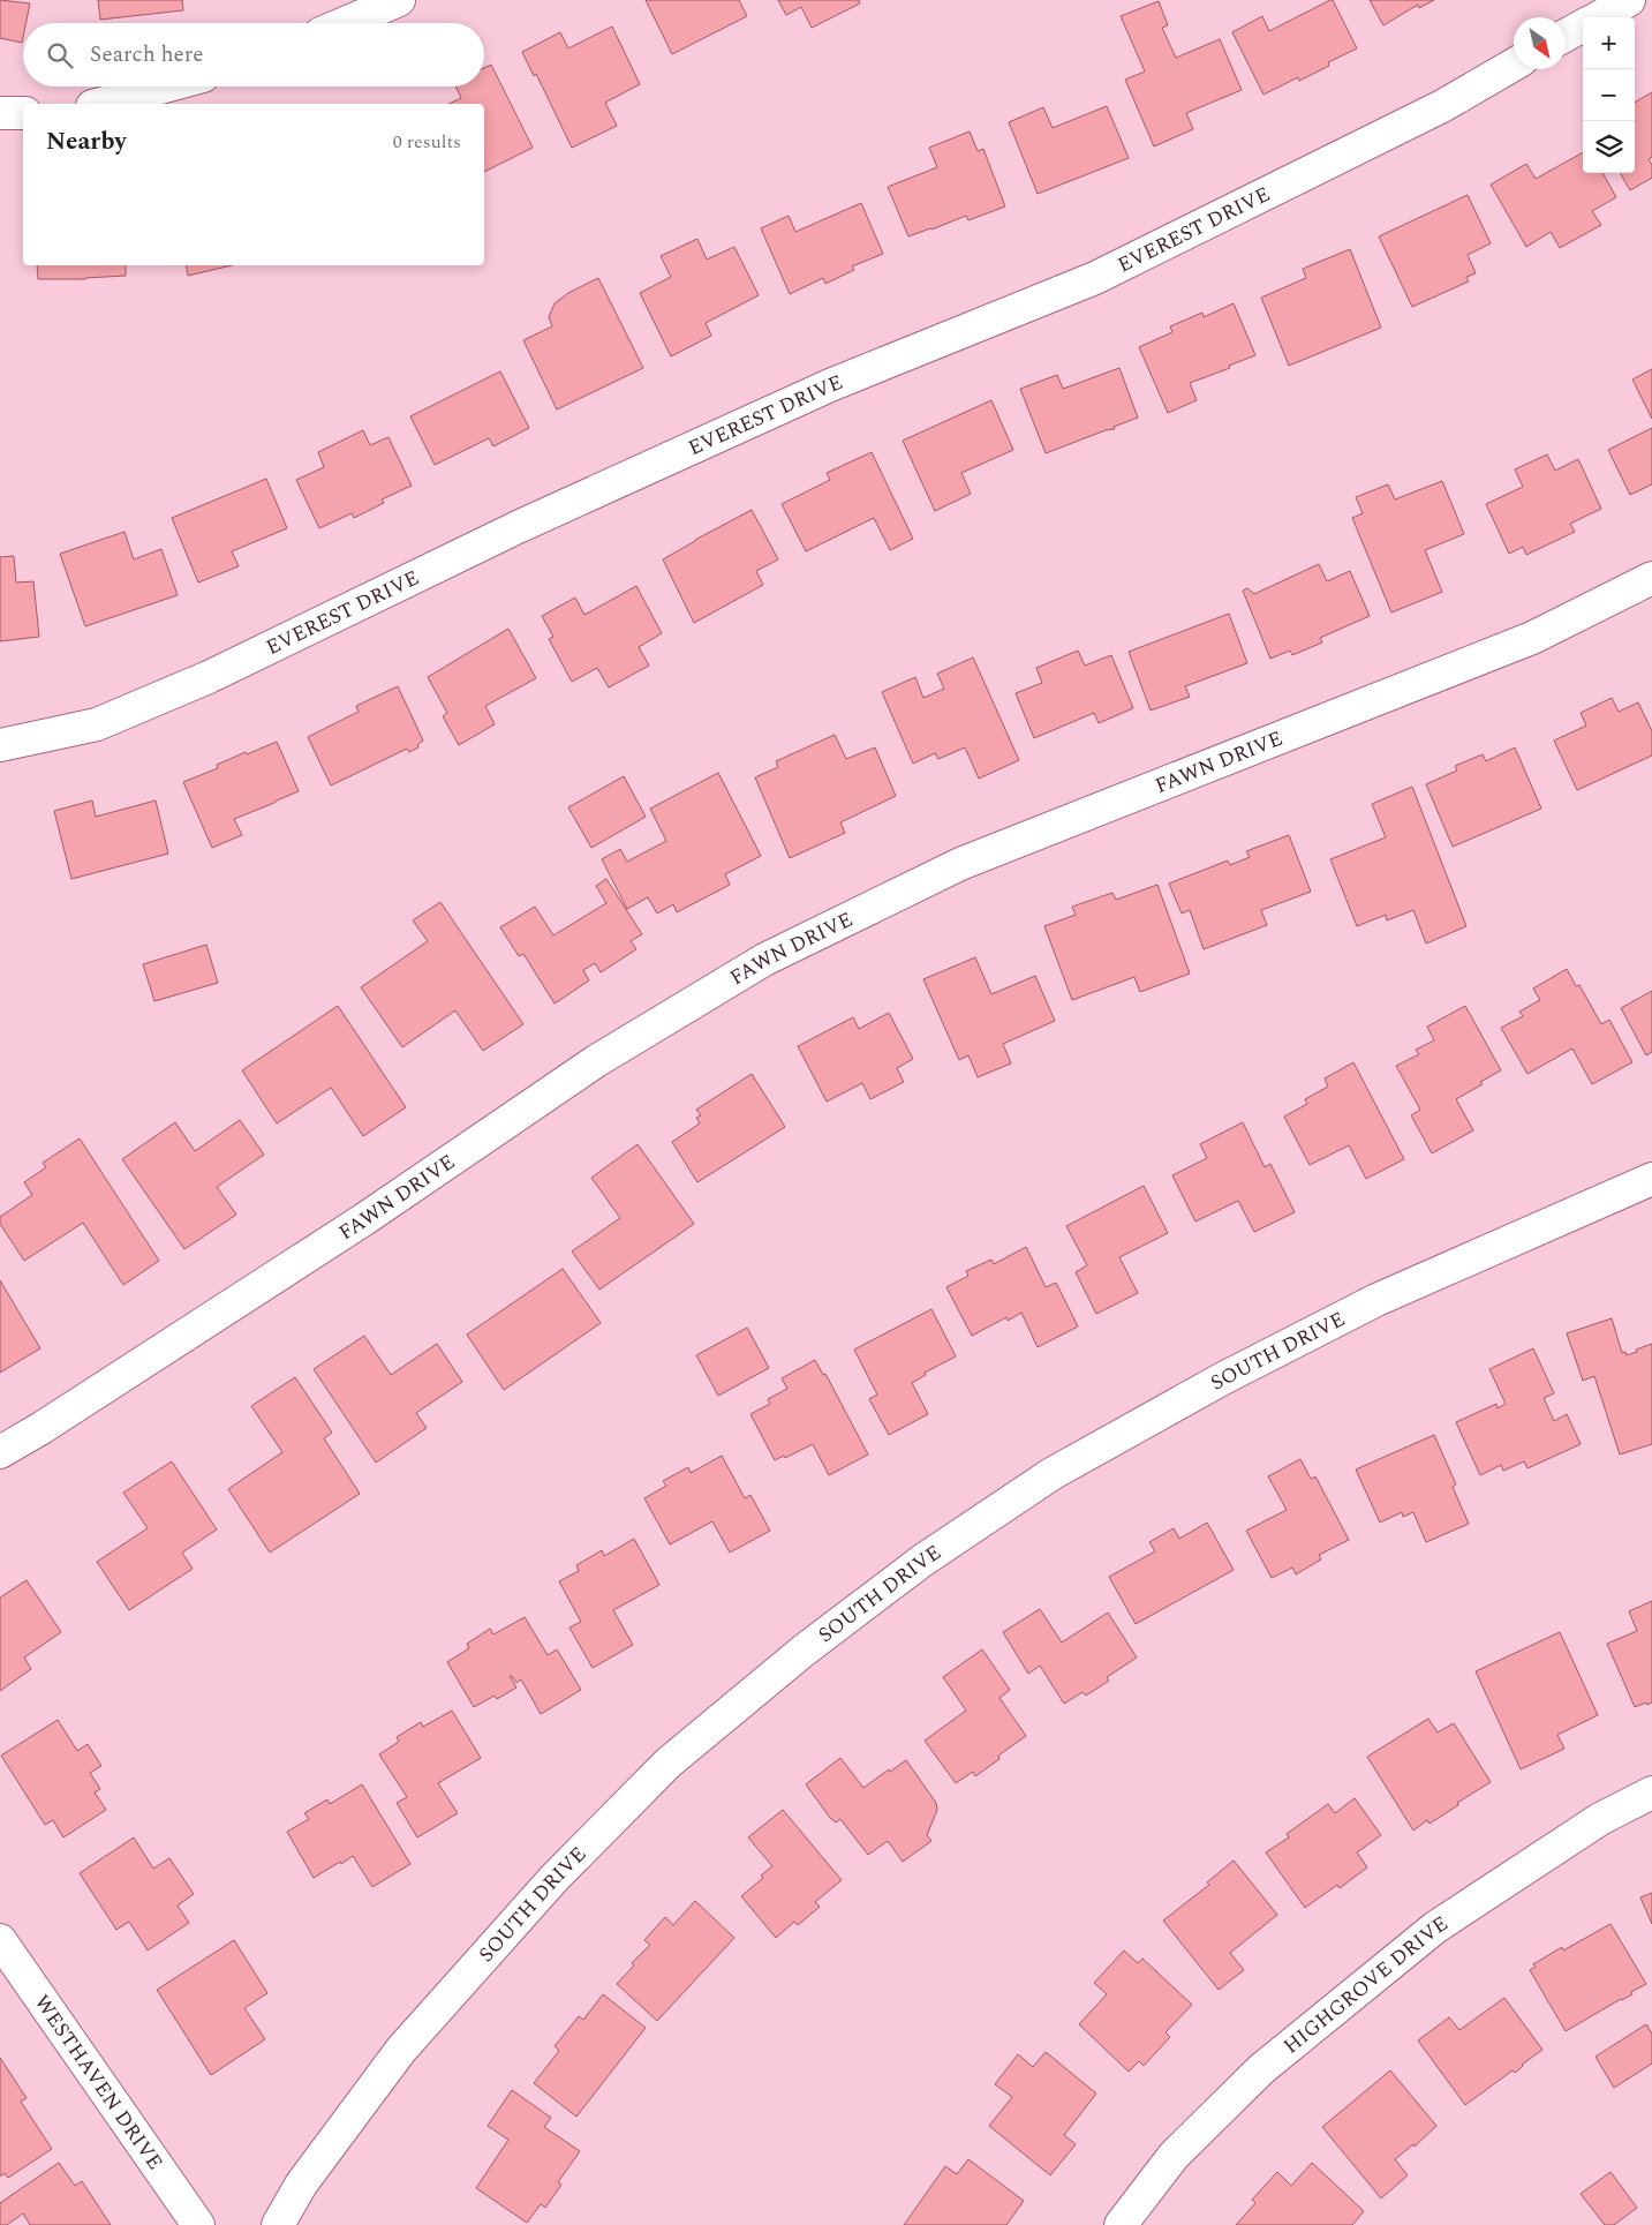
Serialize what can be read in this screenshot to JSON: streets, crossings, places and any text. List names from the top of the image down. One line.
{"streets":{"street":["EVEREST DRIVE","FAWN DRIVE","SOUTH DRIVE","HIGHGROVE DRIVE","WESTHAVEN DRIVE"]},"north":"bottom right","page":{"map_buttons":["+","−"],"search":"Search here","heading":["Nearby","0 results"]}}
